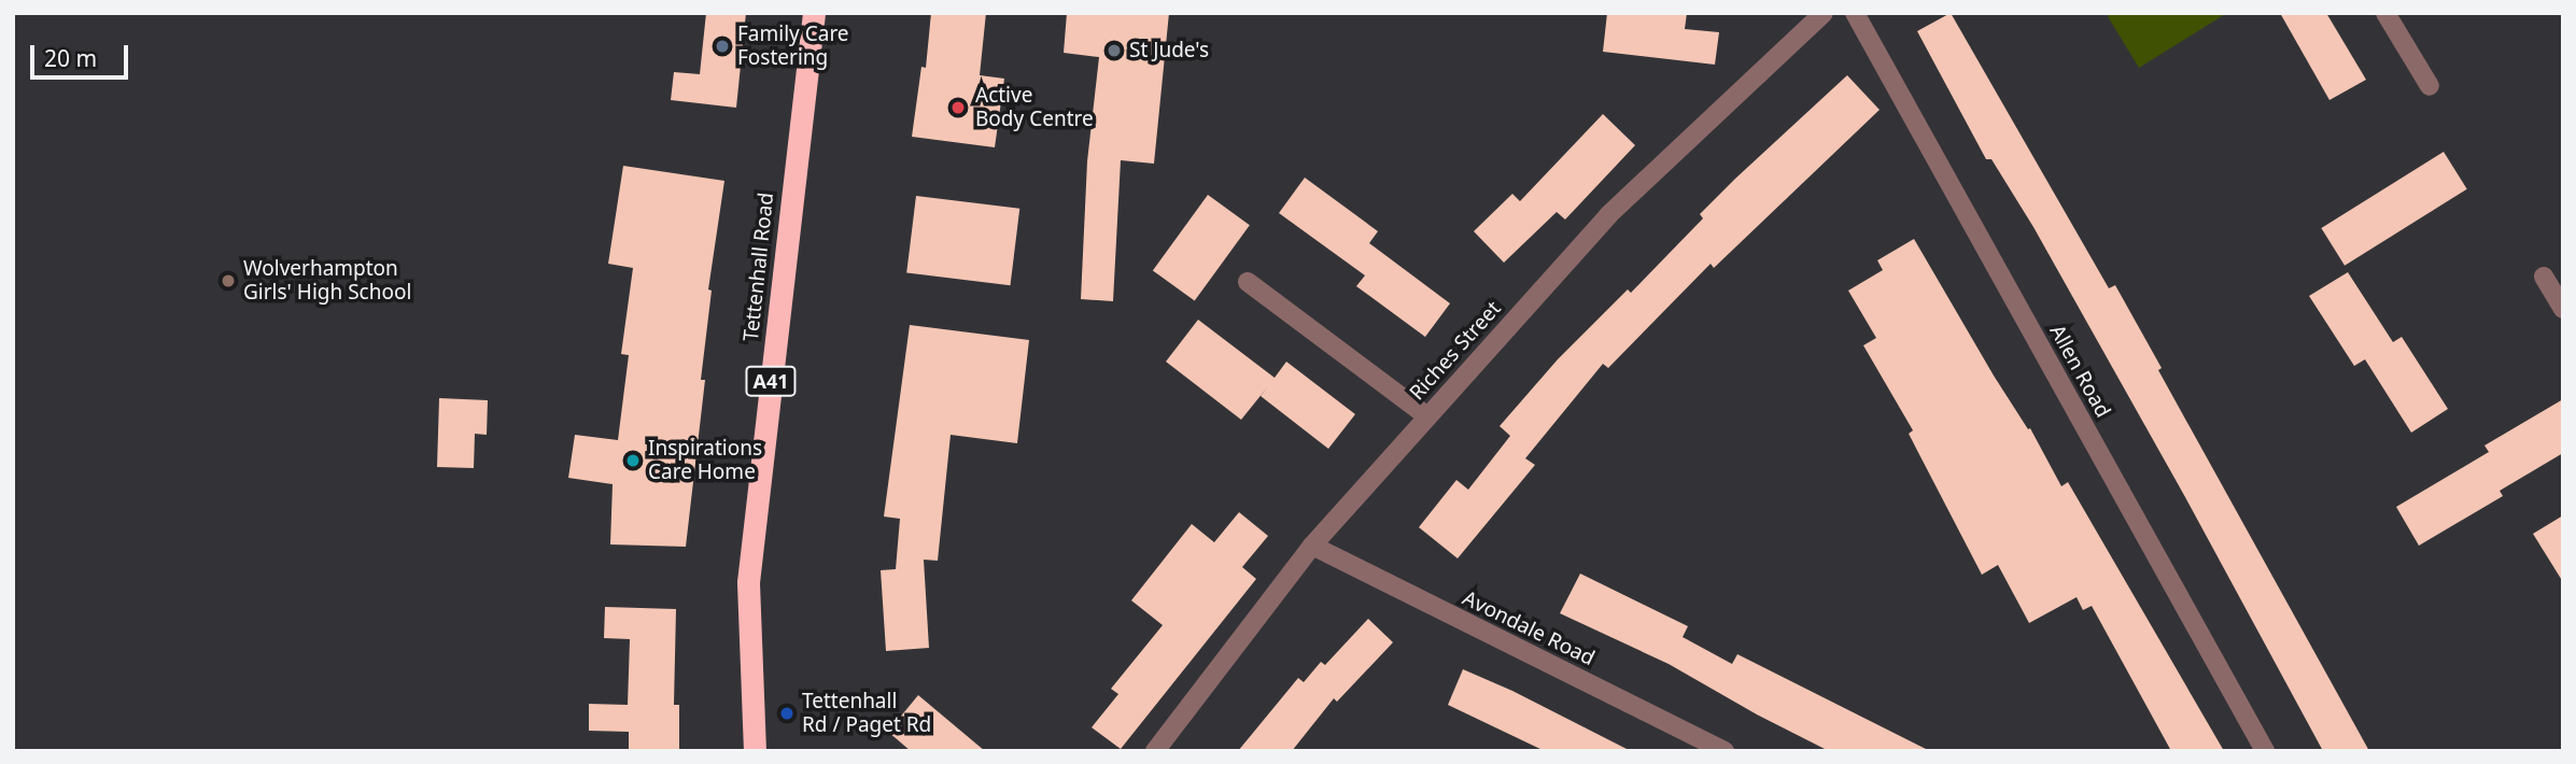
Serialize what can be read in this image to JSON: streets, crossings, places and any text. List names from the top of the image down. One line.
{"streets":{"highway":["Tettenhall Road","A41"],"street":["Riches Street","Allen Road","Avondale Road"]},"crossings":[["Riches Street","Avondale Road"]],"places":["Family Care Fostering","St Jude's","Active Body Centre","Wolverhampton Girls' High School","Inspirations Care Home","Tettenhall Rd / Paget Rd"],"scale_bar":"20 m"}
